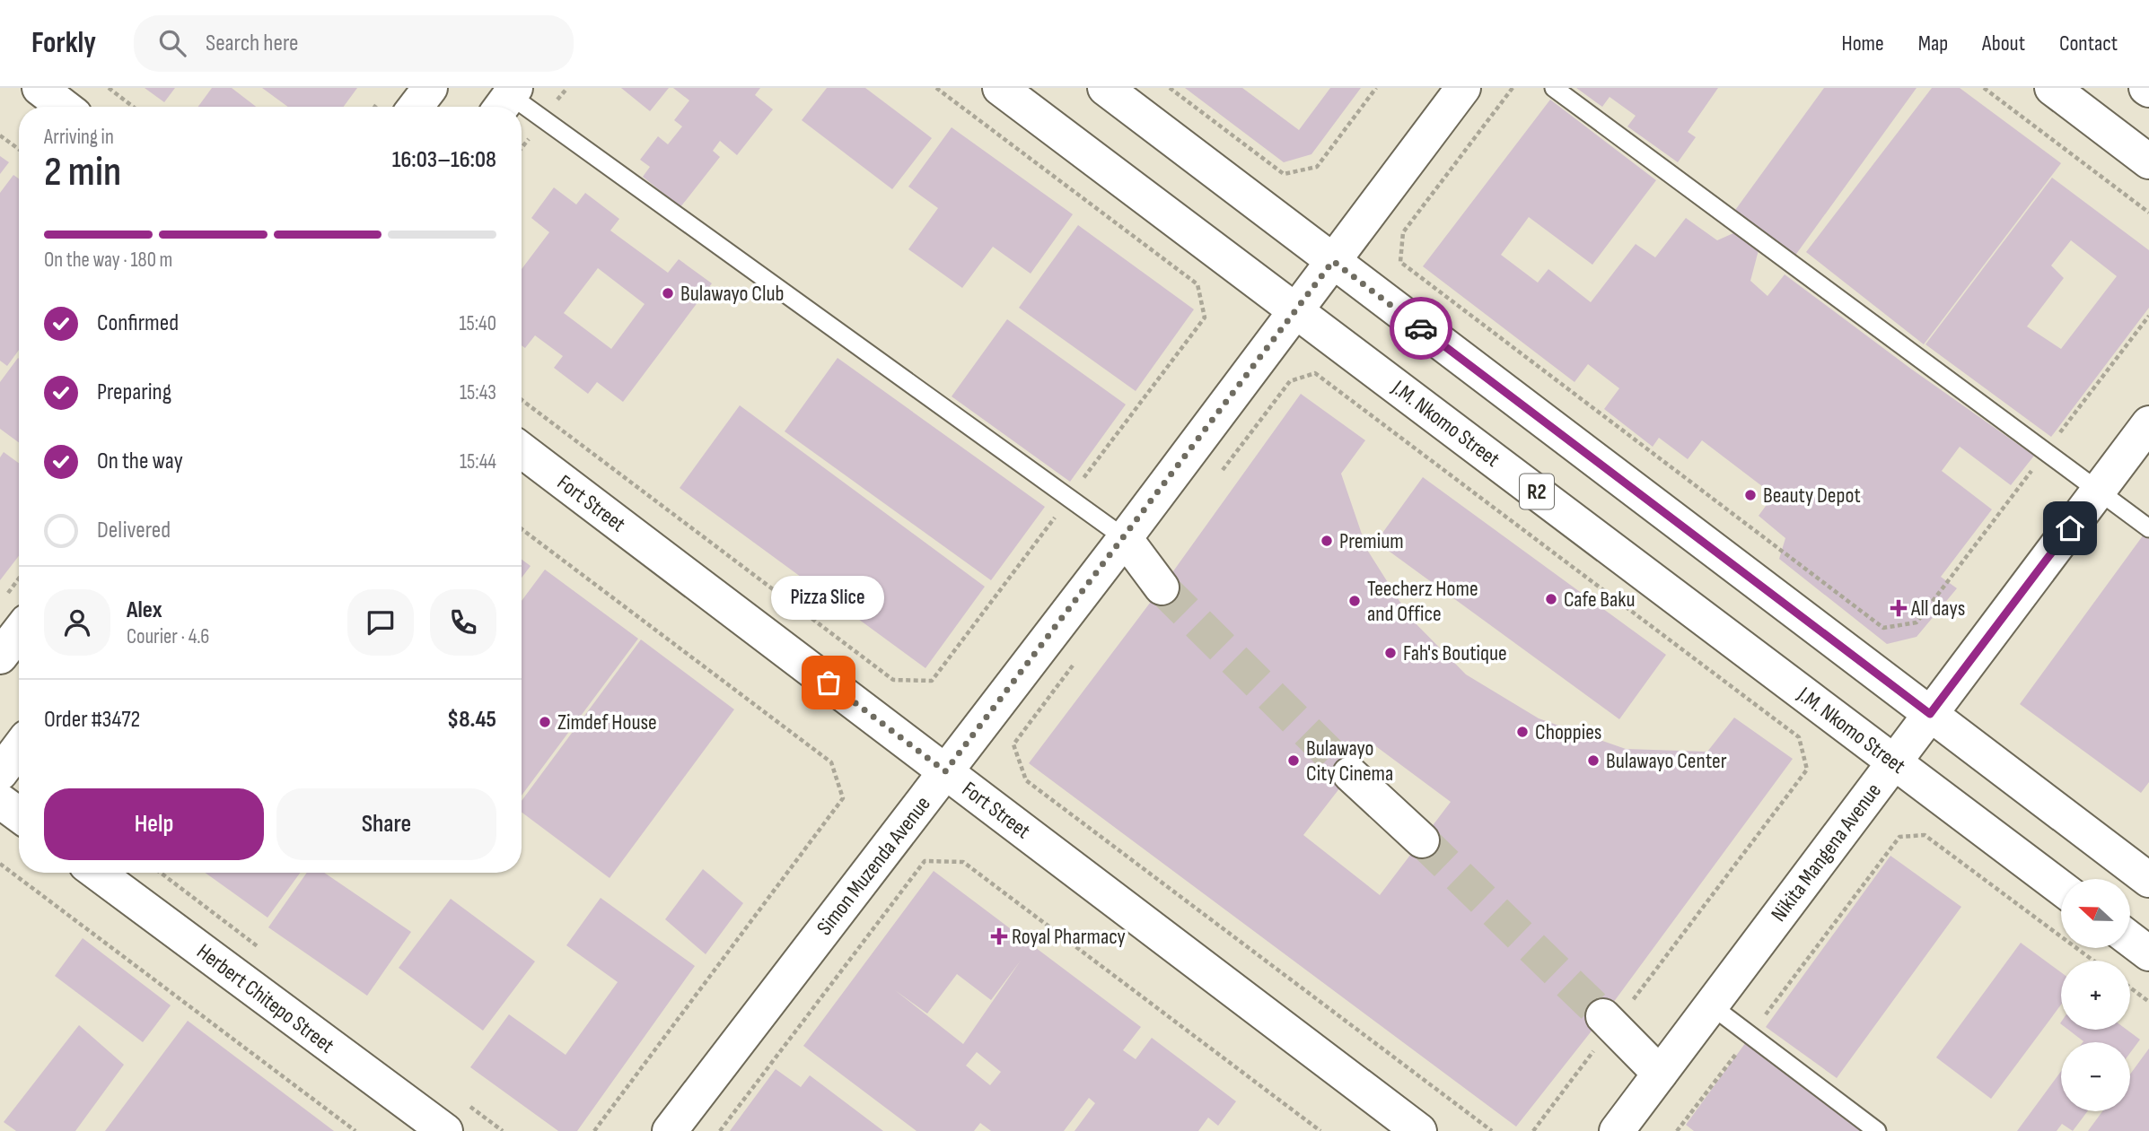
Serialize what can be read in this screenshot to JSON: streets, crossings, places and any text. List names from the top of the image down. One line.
{"streets":{"main road":["J.M. Nkomo Street","R2","Fort Street","Nikita Mangena Avenue","Simon Muzenda Avenue","Herbert Chitepo Street"]},"crossings":[["J.M. Nkomo Street","Nikita Mangena Avenue"],["J.M. Nkomo Street","Simon Muzenda Avenue"],["Fort Street","Simon Muzenda Avenue"]],"places":{"other":["Bulawayo Club","Beauty Depot","Premium","Cafe Baku","Teecherz Home and Office","Fah's Boutique","Pizza Slice","Zimdef House","Choppies","Bulawayo City Cinema","Bulawayo Center"],"health":["All days","Royal Pharmacy"]},"north":"left","page":{"header":"Forkly","search":"Search here","nav":["Home","Map","About","Contact"],"heading":["2 min","Arriving in","16:03–16:08"],"panel":["Alex","Courier · 4.6","Order #3472","$8.45"],"bar":"On the way · 180 m","list":[["Confirmed","15:40"],["Preparing","15:43"],["On the way","15:44"],"Delivered"],"bubble":"Pizza Slice","buttons":["Help","Share"],"map_buttons":["+","−"]}}
